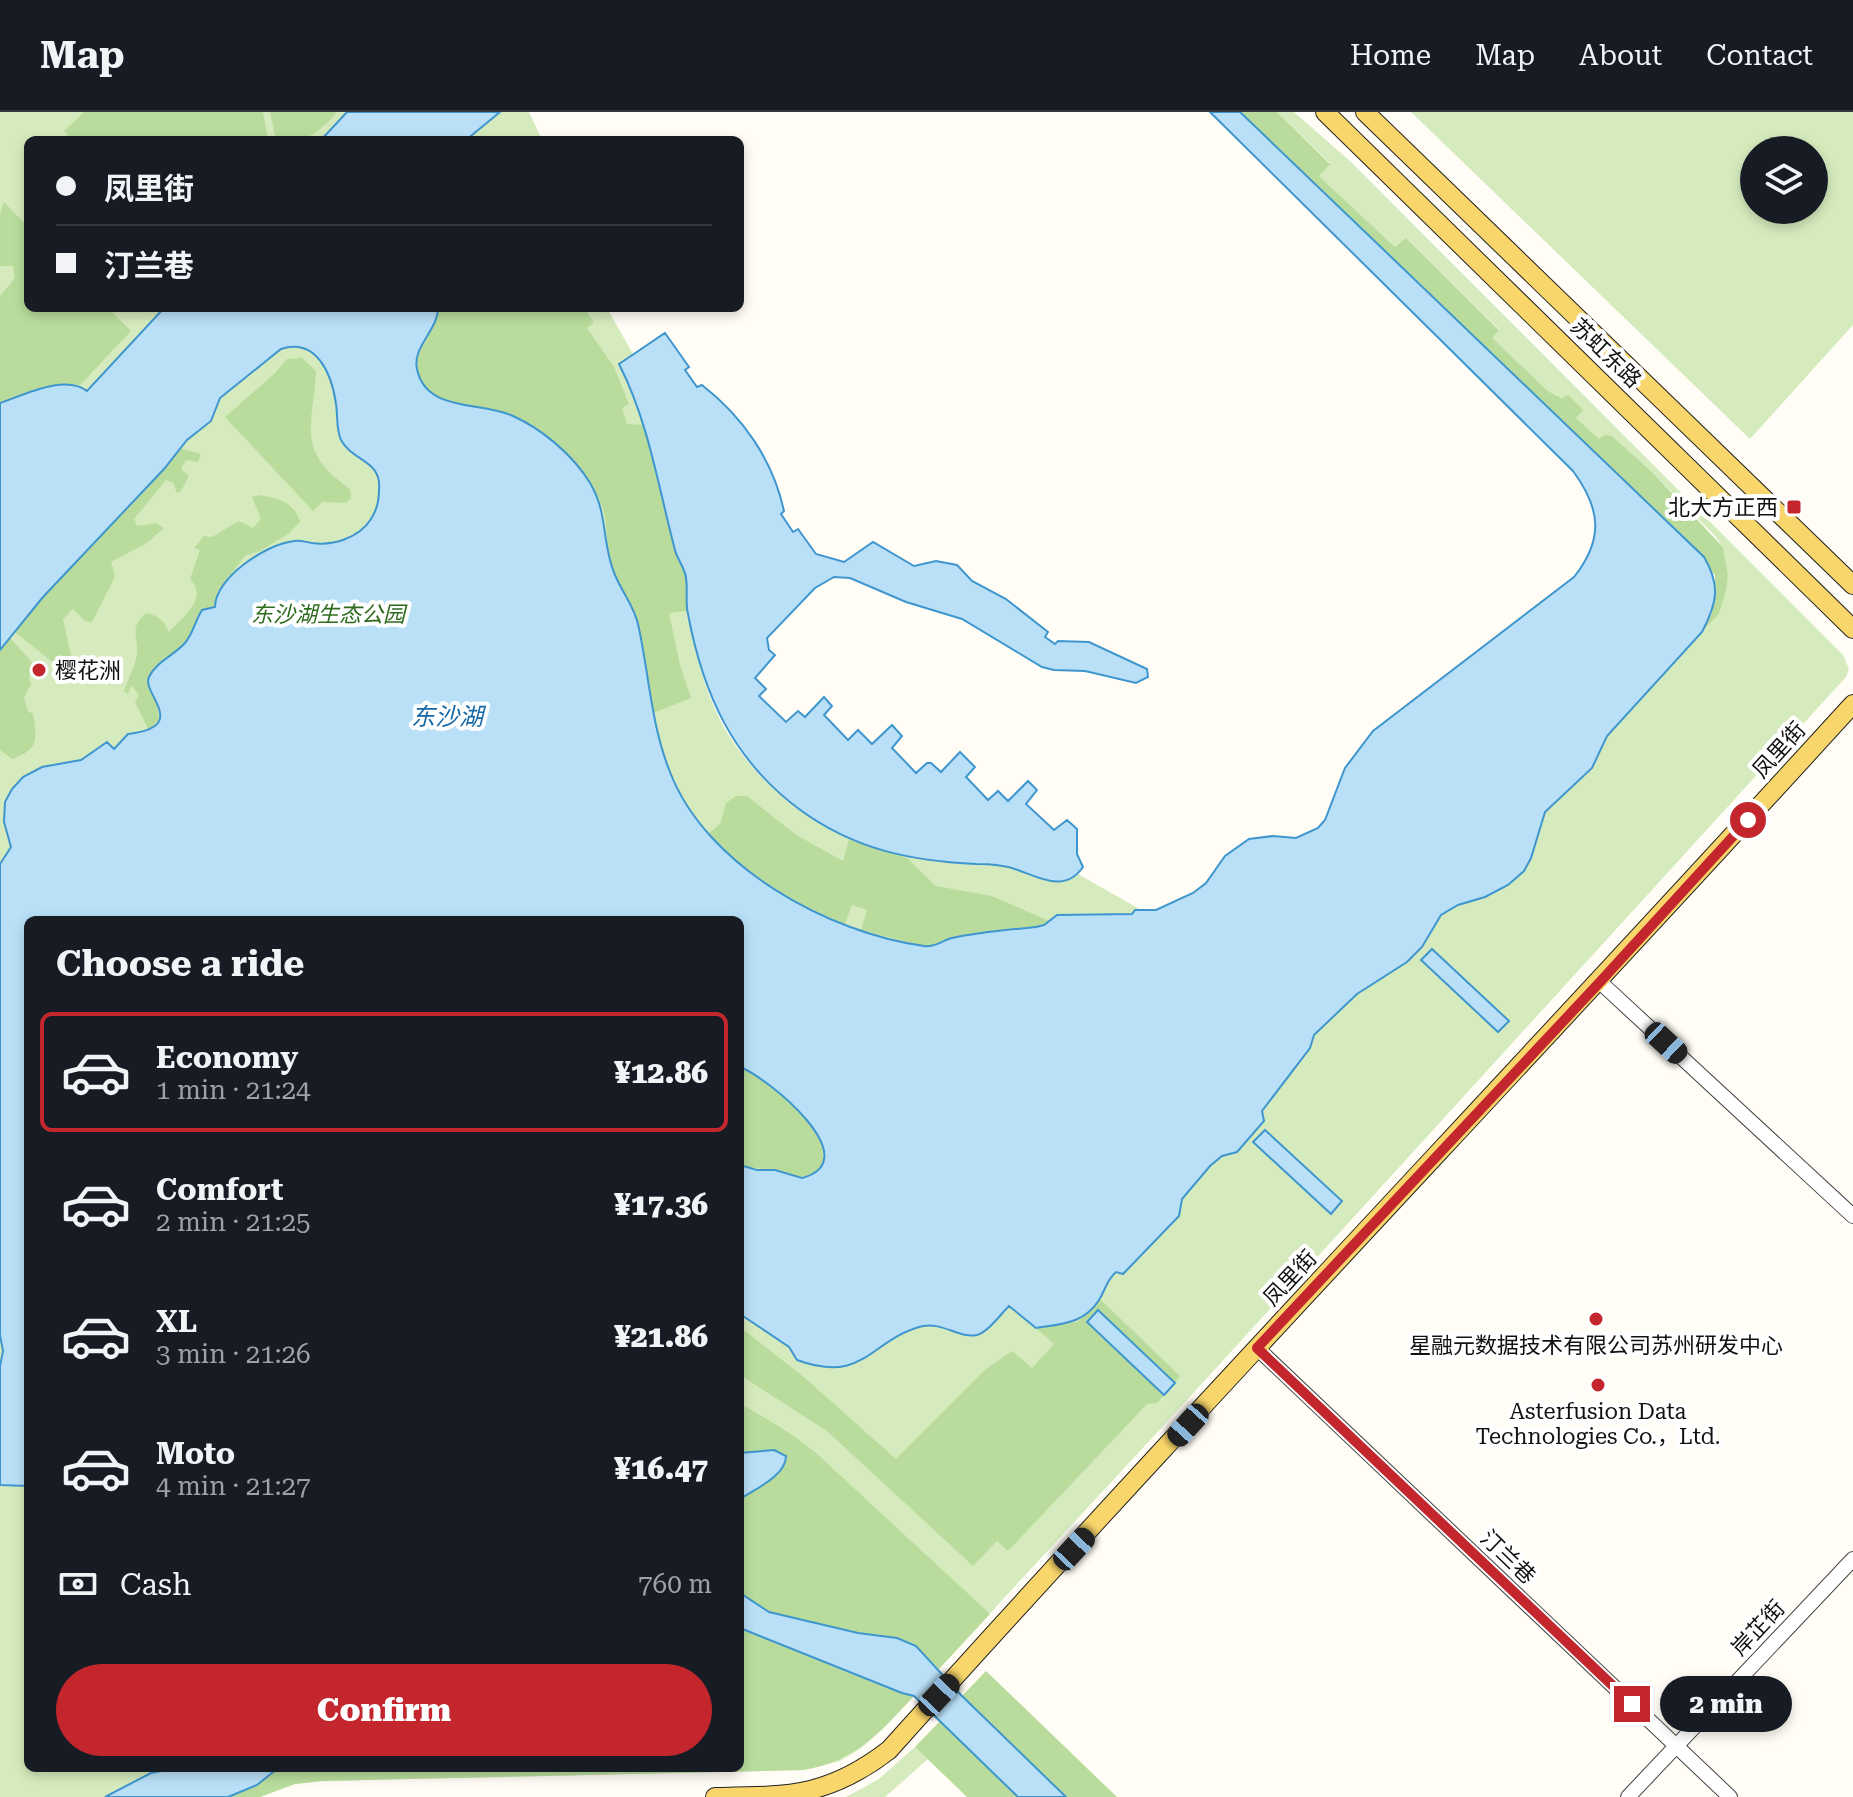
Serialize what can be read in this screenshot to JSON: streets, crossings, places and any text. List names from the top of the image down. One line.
{"streets":{"main road":["苏虹东路","凤里街"],"street":["汀兰巷","岸芷街"]},"crossings":[["凤里街","汀兰巷"],["汀兰巷","岸芷街"]],"water":["东沙湖"],"parks":["东沙湖生态公园"],"places":{"transit":["北大方正西"],"other":["樱花洲","星融元数据技术有限公司苏州研发中心","Asterfusion Data Technologies Co.，Ltd."]},"page":{"header":"Map","nav":["Home","Map","About","Contact"],"banner":["凤里街","汀兰巷"],"heading":"Choose a ride","list":[{"name":"Economy","note":"1 min · 21:24","value":"¥12.86"},{"name":"Comfort","note":"2 min · 21:25","value":"¥17.36"},{"name":"XL","note":"3 min · 21:26","value":"¥21.86"},{"name":"Moto","note":"4 min · 21:27","value":"¥16.47"}],"pay":["Cash","760 m"],"buttons":"Confirm","bubble":"2 min"}}
